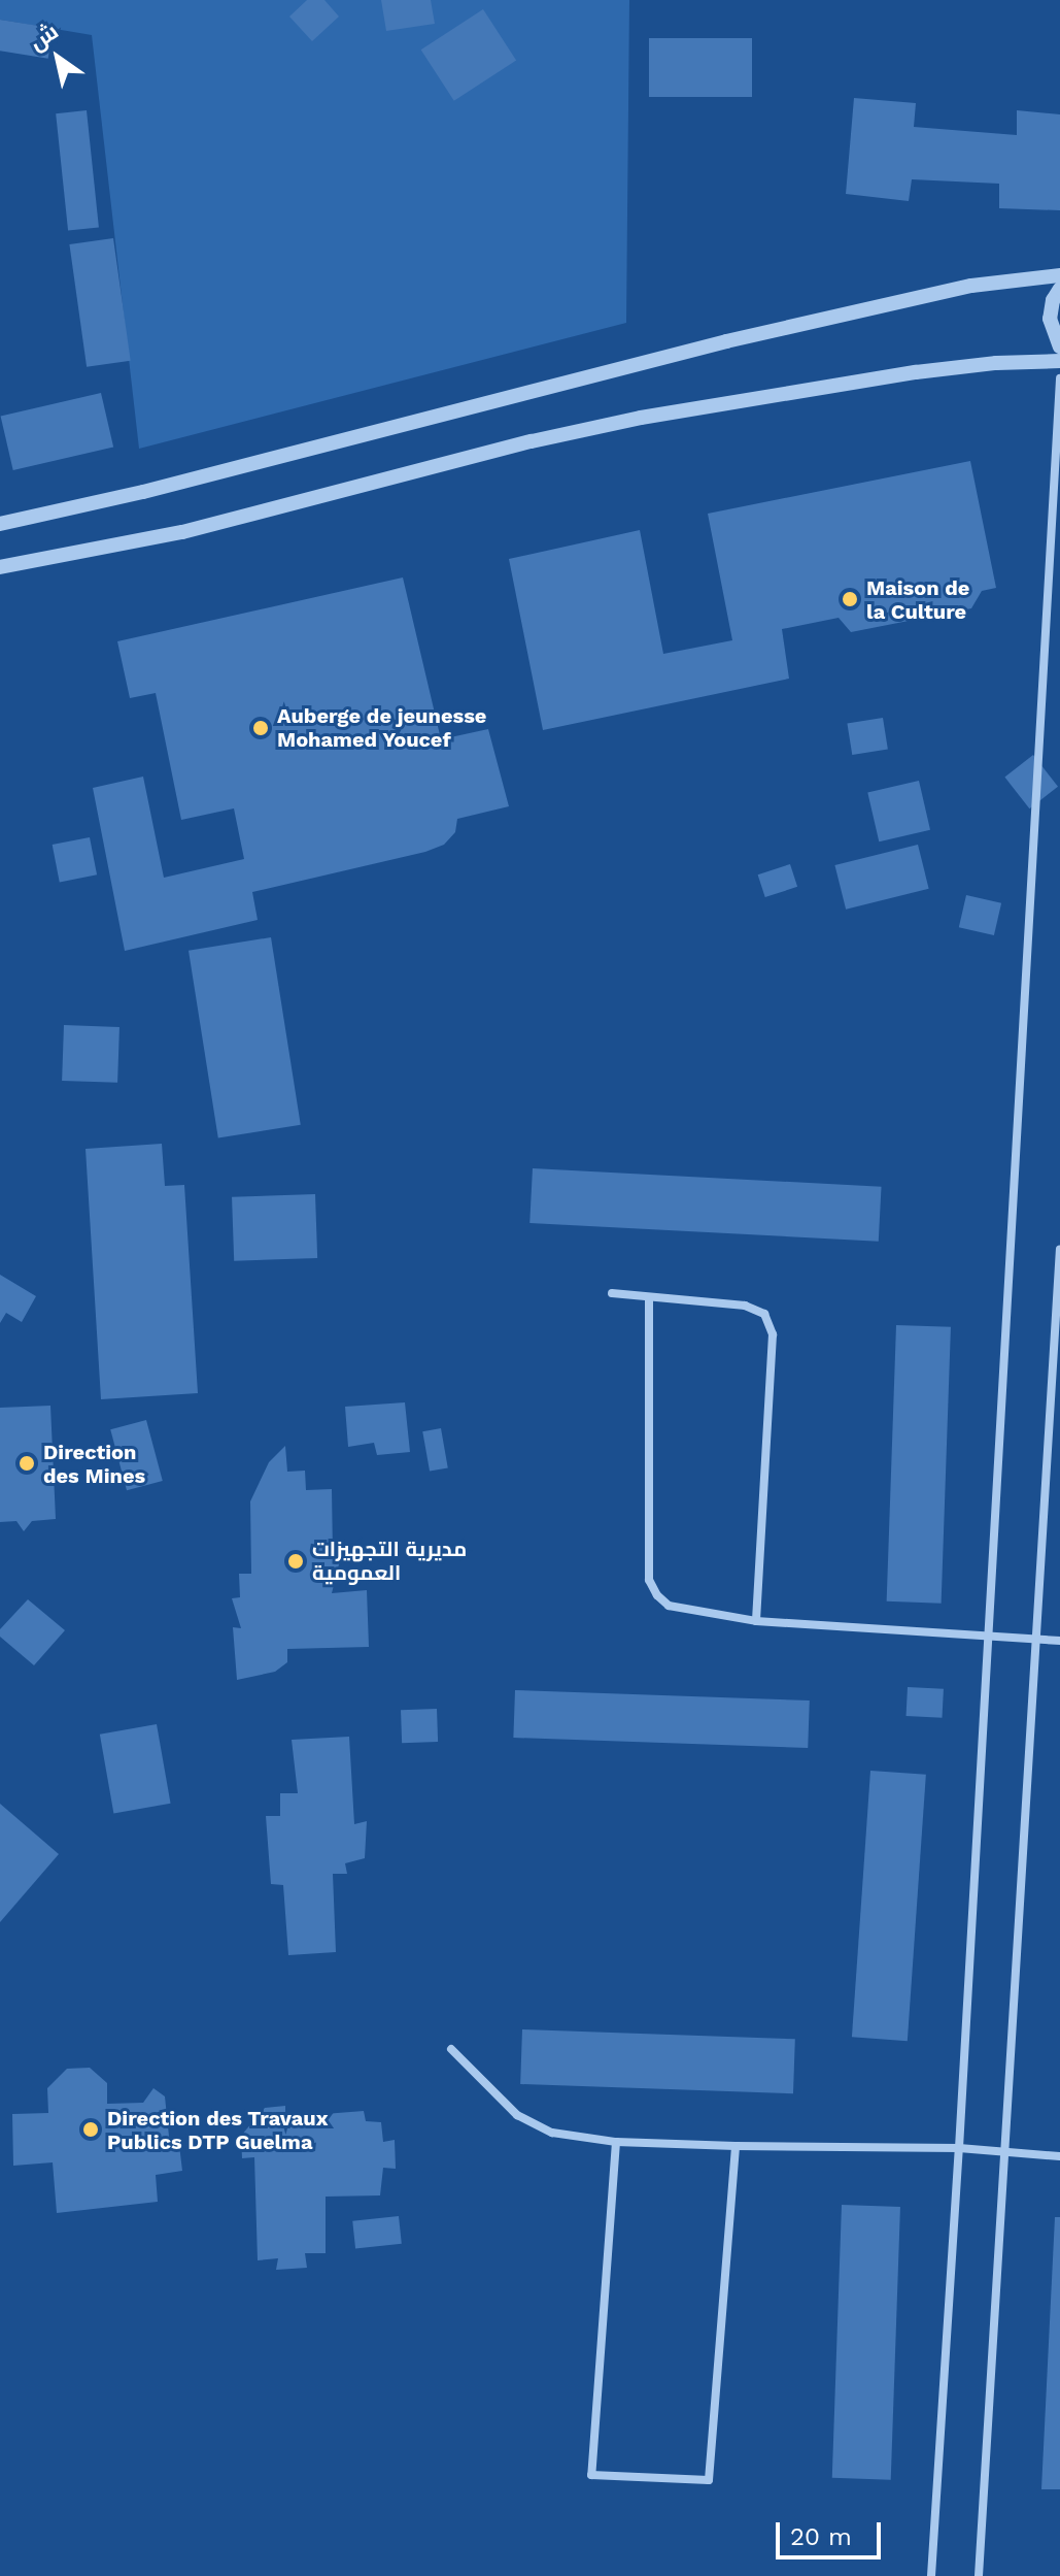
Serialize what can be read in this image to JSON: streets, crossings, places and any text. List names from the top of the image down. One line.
{"places":["Maison de la Culture","Auberge de jeunesse Mohamed Youcef","Direction des Mines","مديرية التجهيزات العمومية","Direction des Travaux Publics DTP Guelma"],"scale_bar":"20 m","north":"top left"}
